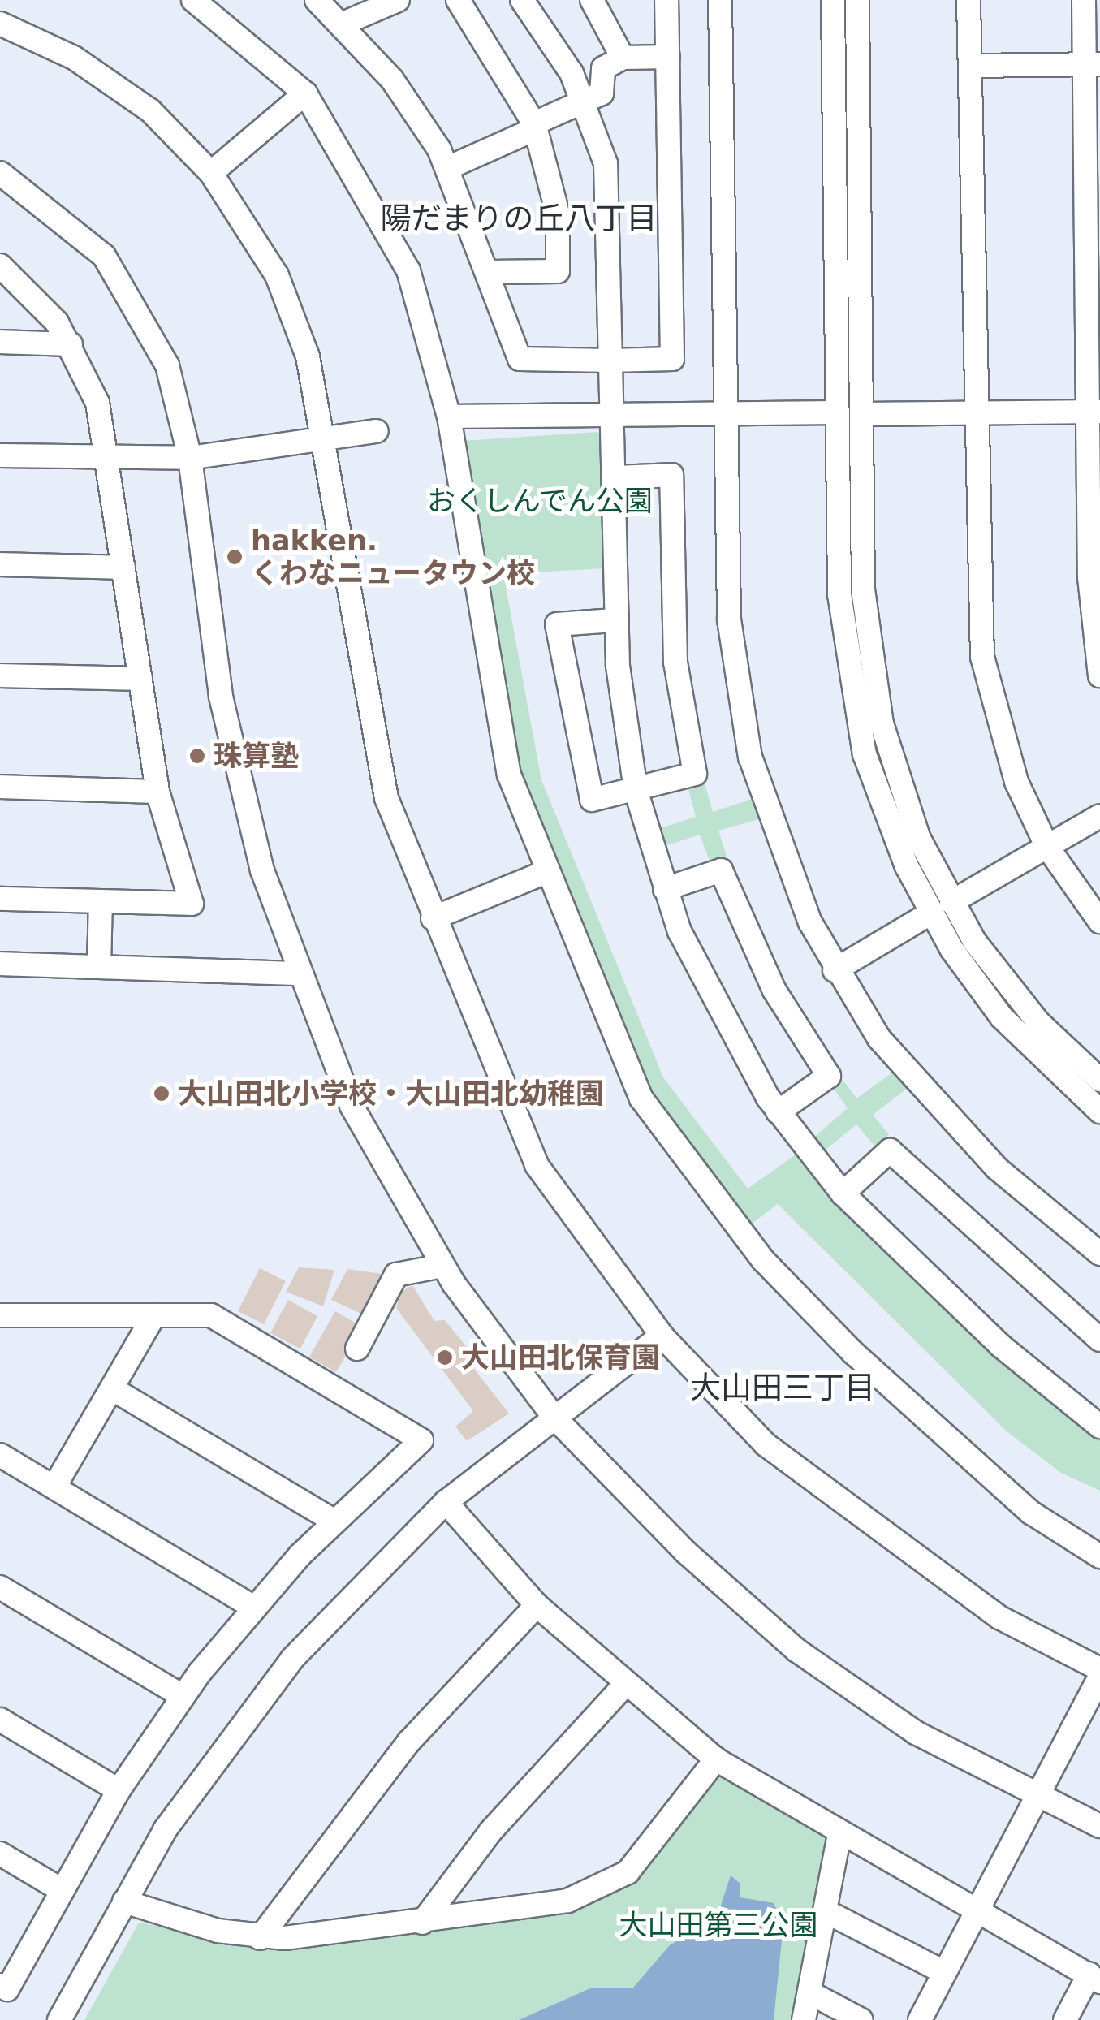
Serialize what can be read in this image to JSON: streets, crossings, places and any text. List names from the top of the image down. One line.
{"districts":["陽だまりの丘八丁目","大山田三丁目"],"parks":["おくしんでん公園","大山田第三公園"],"places":["hakken. くわなニュータウン校","珠算塾","大山田北小学校・大山田北幼稚園","大山田北保育園"]}
